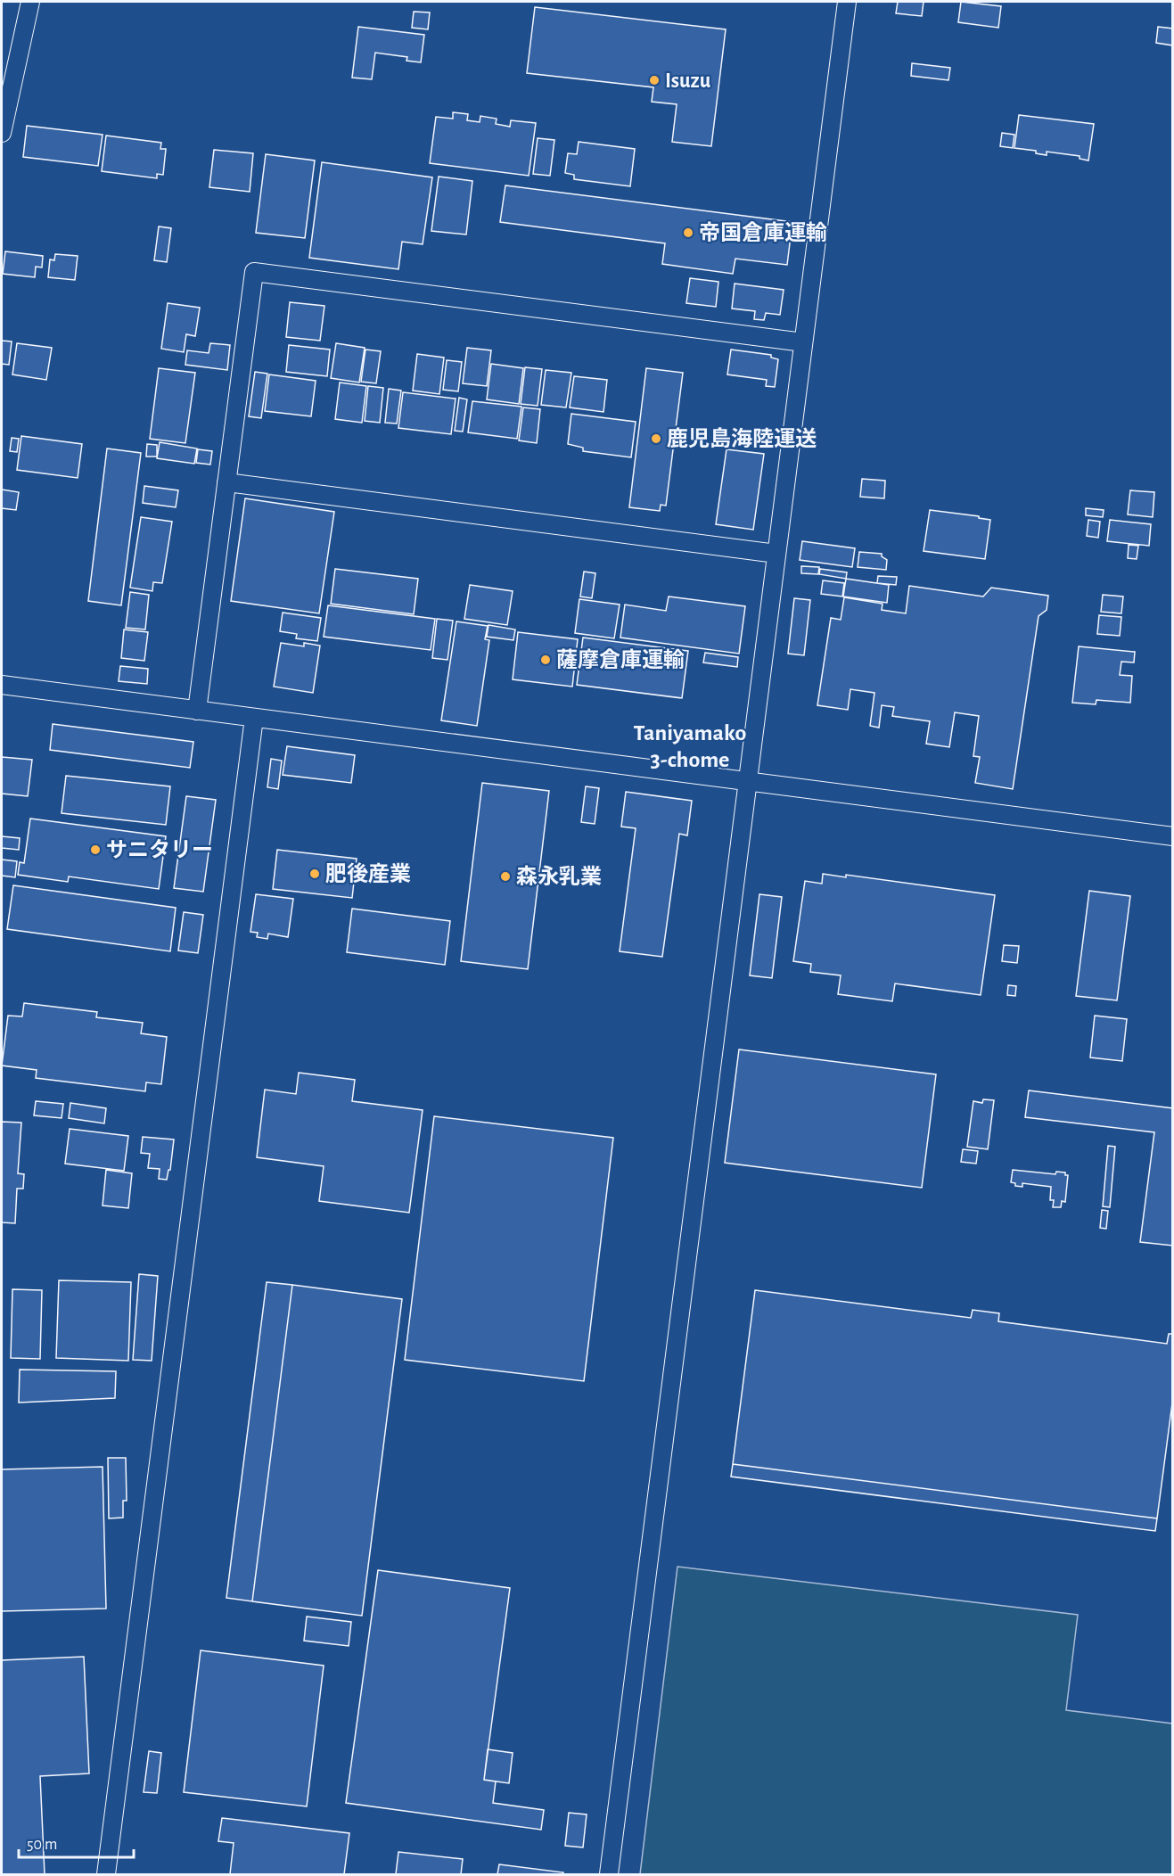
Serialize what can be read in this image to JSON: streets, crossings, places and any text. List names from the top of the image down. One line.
{"districts":["Taniyamako 3-chome"],"places":["Isuzu","帝国倉庫運輸","鹿児島海陸運送","薩摩倉庫運輸","サニタリー","肥後産業","森永乳業"],"scale_bar":"50 m"}
